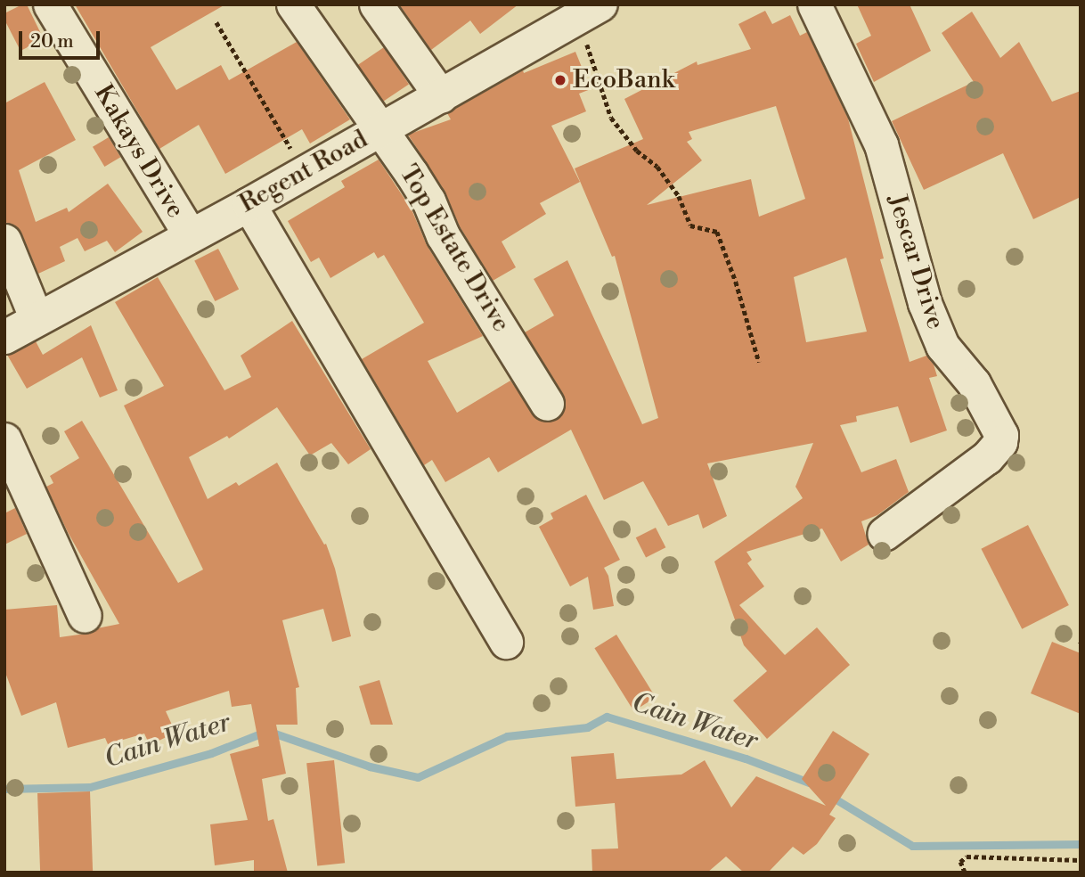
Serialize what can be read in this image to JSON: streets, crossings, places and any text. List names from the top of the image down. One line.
{"streets":{"street":["Kakays Drive","Regent Road","Top Estate Drive","Jescar Drive"]},"crossings":[["Kakays Drive","Regent Road"],["Regent Road","Top Estate Drive"]],"water":["Cain Water"],"places":["EcoBank"],"scale_bar":"20 m"}
